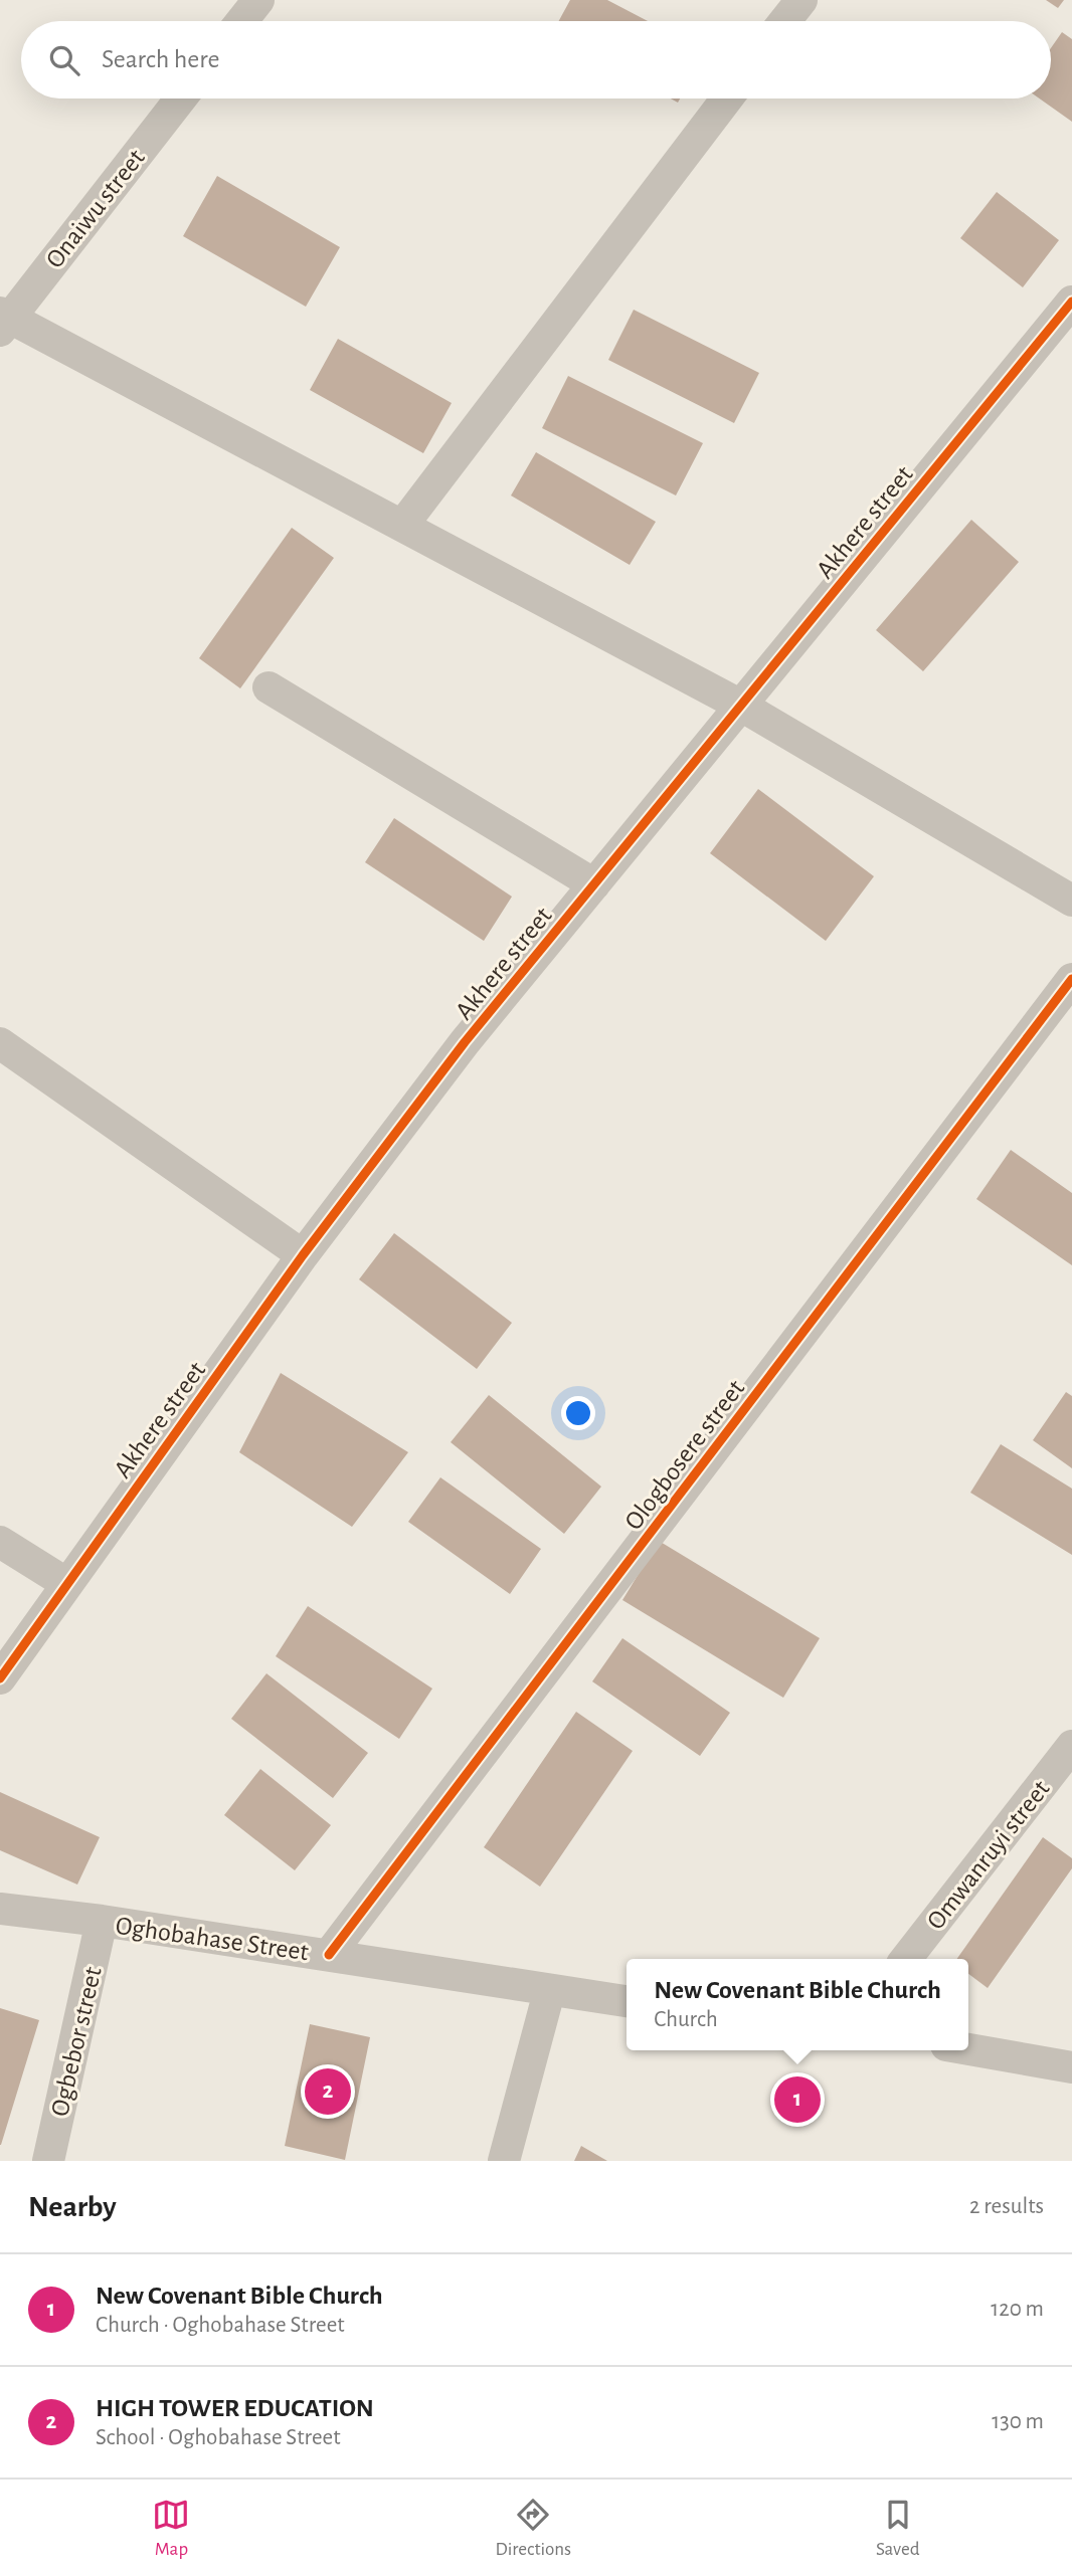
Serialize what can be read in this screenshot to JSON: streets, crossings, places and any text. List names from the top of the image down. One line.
{"streets":{"street":["Onaiwu street","Akhere street","Ologbosere street","Omwanruyi street","Oghobahase Street","Ogbebor street"]},"crossings":[["Ologbosere street","Oghobahase Street"],["Oghobahase Street","Ogbebor street"]],"page":{"search":"Search here","popup":["New Covenant Bible Church","Church"],"pins":["2","1"],"heading":["Nearby","2 results"],"list":[{"mark":"1","name":"New Covenant Bible Church","note":"Church · Oghobahase Street","value":"120 m"},{"mark":"2","name":"HIGH TOWER EDUCATION","note":"School · Oghobahase Street","value":"130 m"}],"nav":["Map","Directions","Saved"]}}
